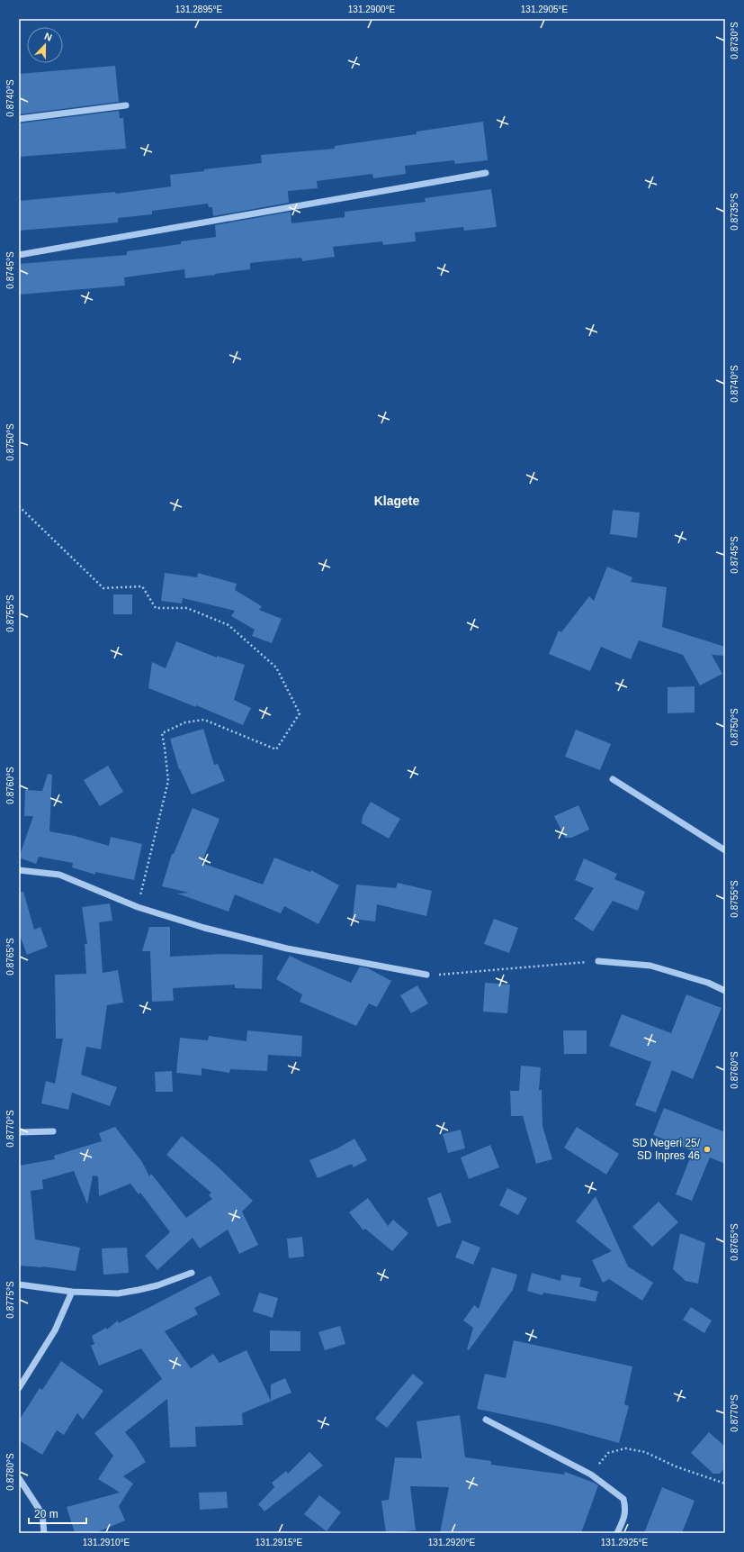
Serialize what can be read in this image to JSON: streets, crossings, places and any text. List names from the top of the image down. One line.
{"districts":["Klagete"],"places":["SD Negeri 25/ SD Inpres 46"],"scale_bar":"20 m","north":"top","coordinates":["131.2895°E","131.2900°E","131.2905°E","0.8730°S","0.8740°S","0.8735°S","0.8745°S","0.8750°S","0.8755°S","0.8760°S","0.8765°S","0.8770°S","0.8775°S","0.8780°S","131.2910°E","131.2915°E","131.2920°E","131.2925°E"]}
